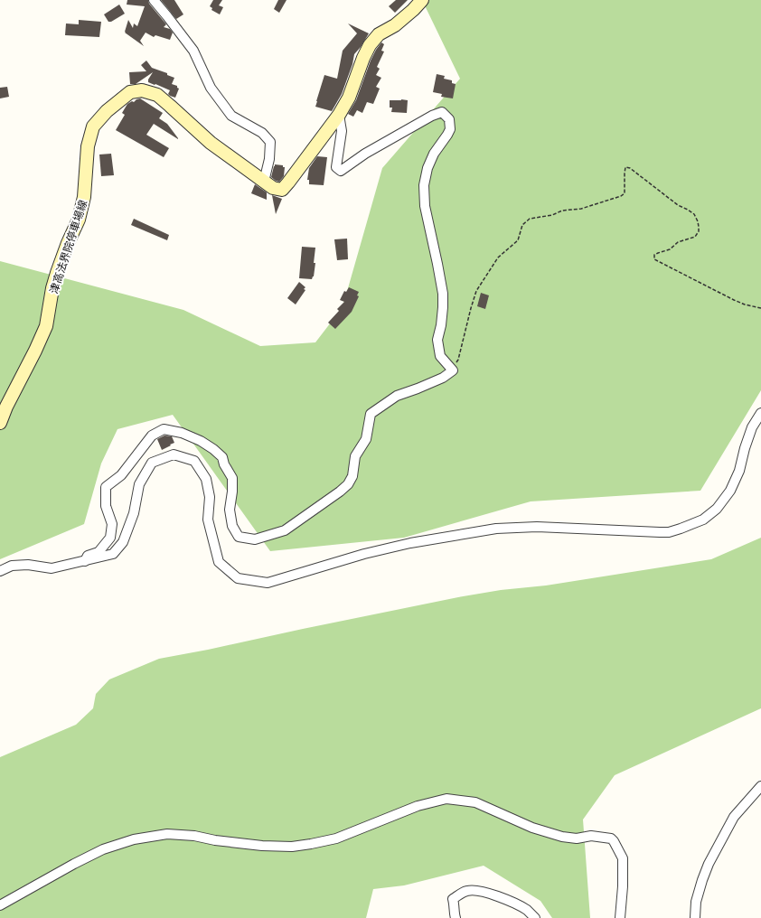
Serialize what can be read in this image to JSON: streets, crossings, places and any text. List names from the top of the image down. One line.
{"streets":{"main road":["津高法界院停車場線"]}}
